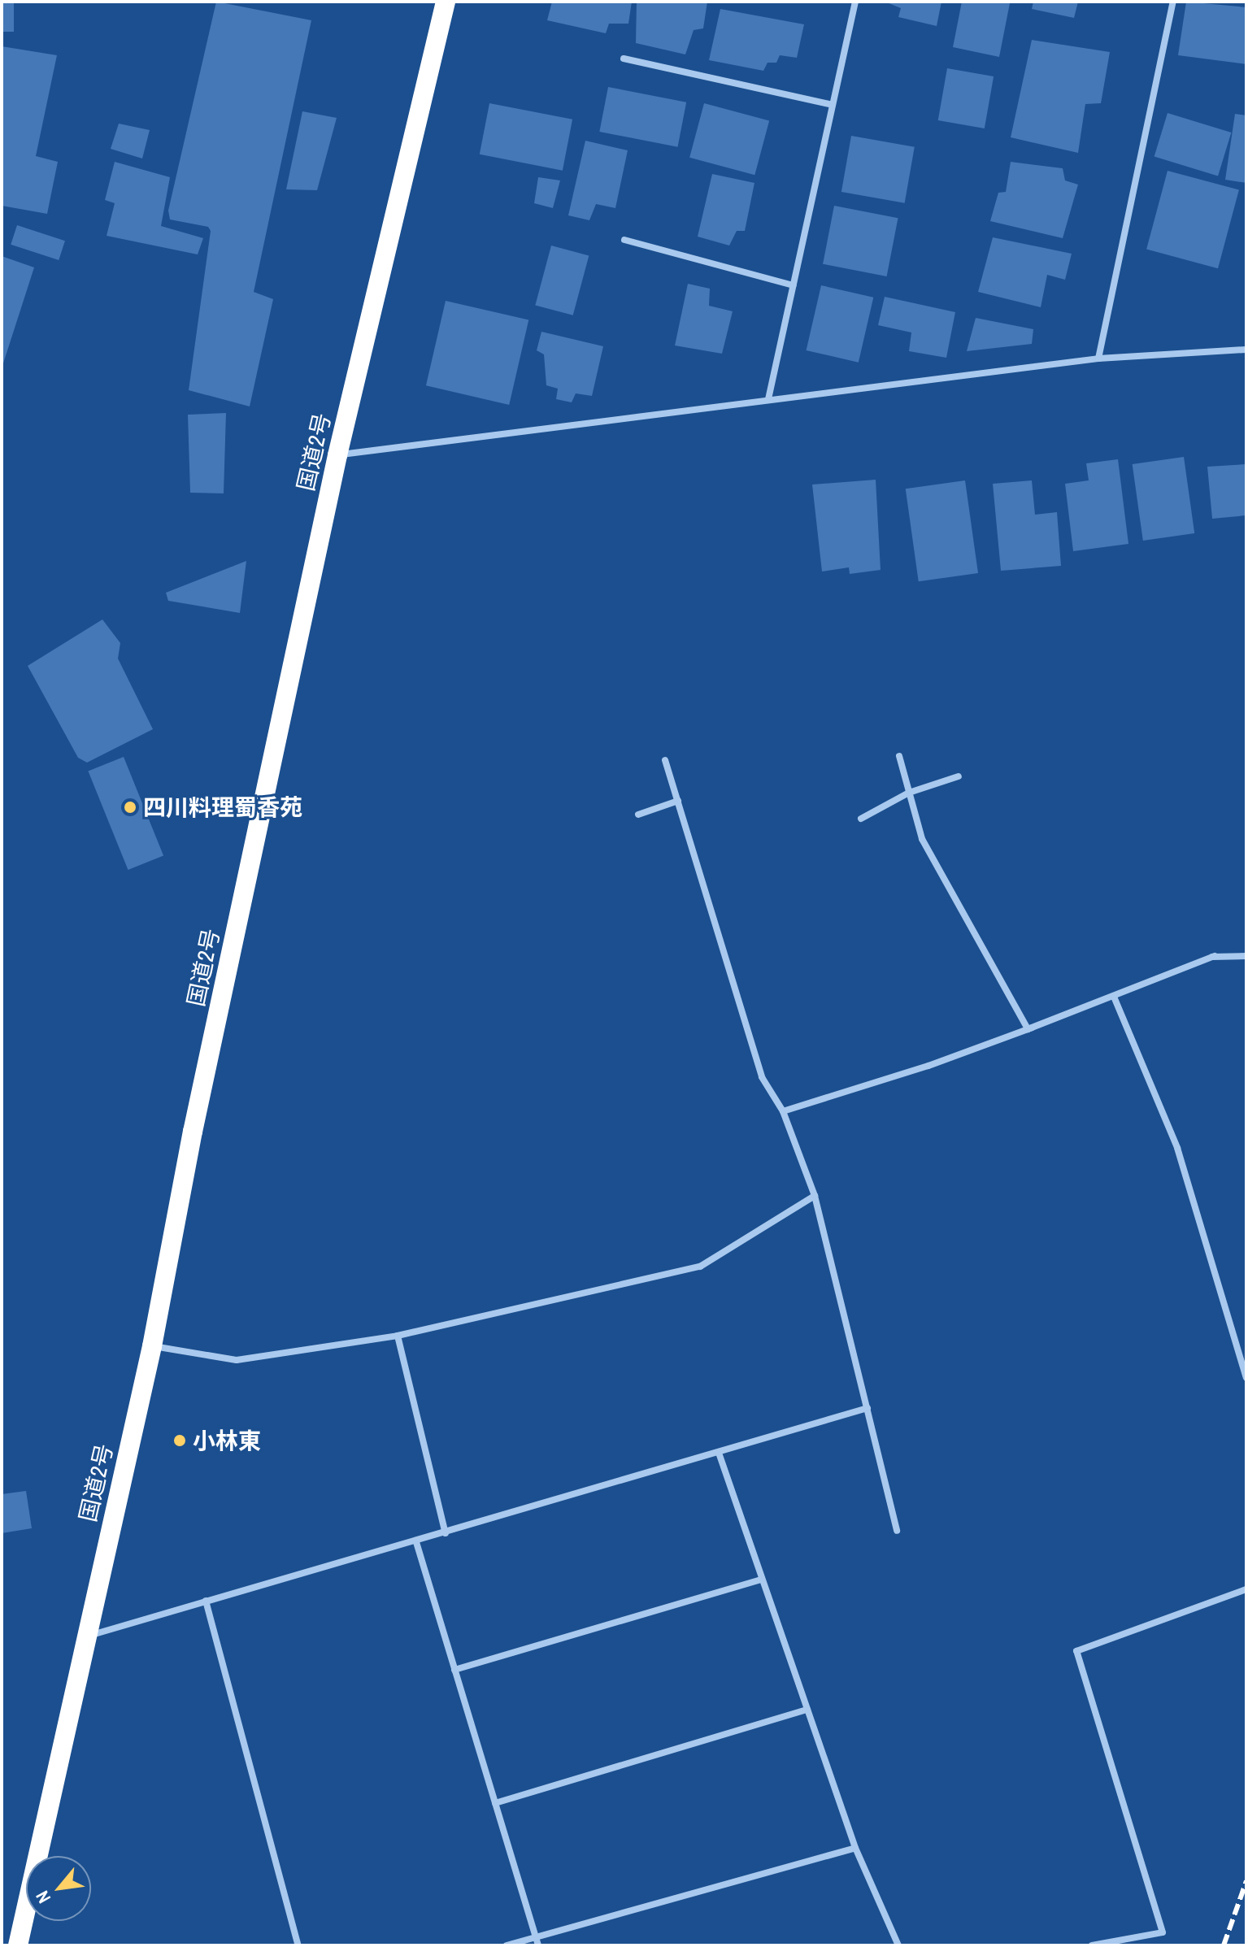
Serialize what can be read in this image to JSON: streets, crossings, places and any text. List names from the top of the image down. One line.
{"streets":{"highway":["国道2号"]},"places":["四川料理蜀香苑","小林東"],"north":"bottom left"}
